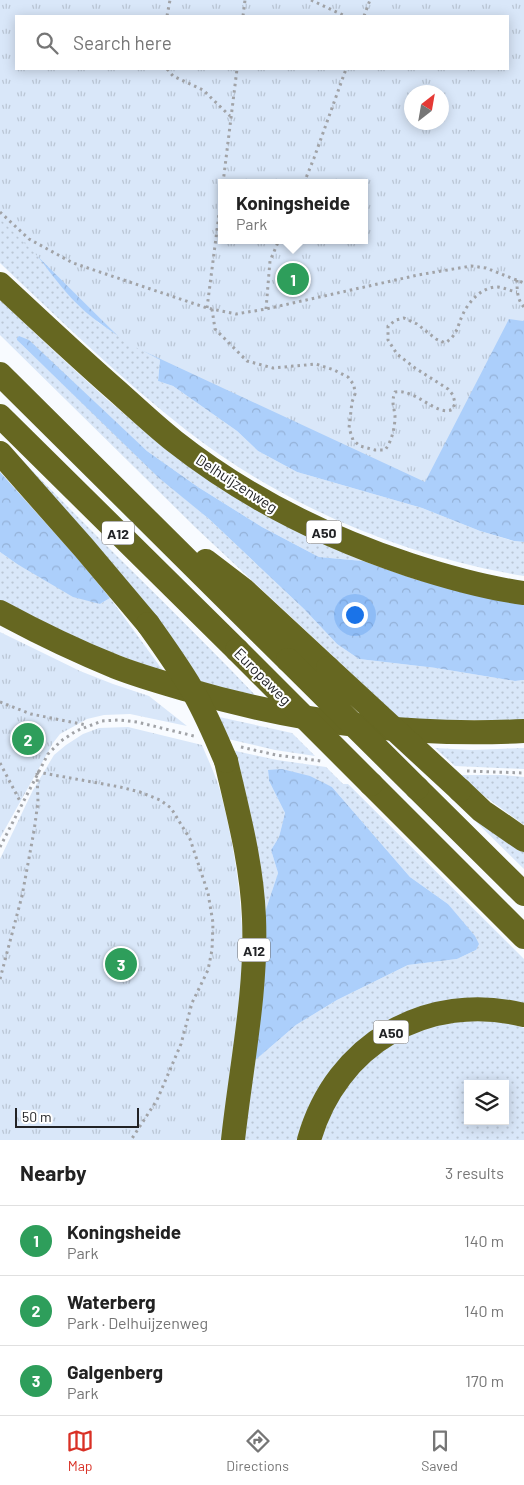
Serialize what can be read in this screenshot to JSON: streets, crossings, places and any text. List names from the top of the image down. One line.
{"streets":{"highway":["Delhuijzenweg","A50","A12","Europaweg"]},"crossings":[["A12","Europaweg"]],"scale_bar":"50 m","north":"top right","page":{"search":"Search here","popup":["Koningsheide","Park"],"pins":["1","2","3"],"scale":"50 m","heading":["Nearby","3 results"],"list":[{"mark":"1","name":"Koningsheide","note":"Park","value":"140 m"},{"mark":"2","name":"Waterberg","note":"Park · Delhuijzenweg","value":"140 m"},{"mark":"3","name":"Galgenberg","note":"Park","value":"170 m"}],"nav":["Map","Directions","Saved"]}}
